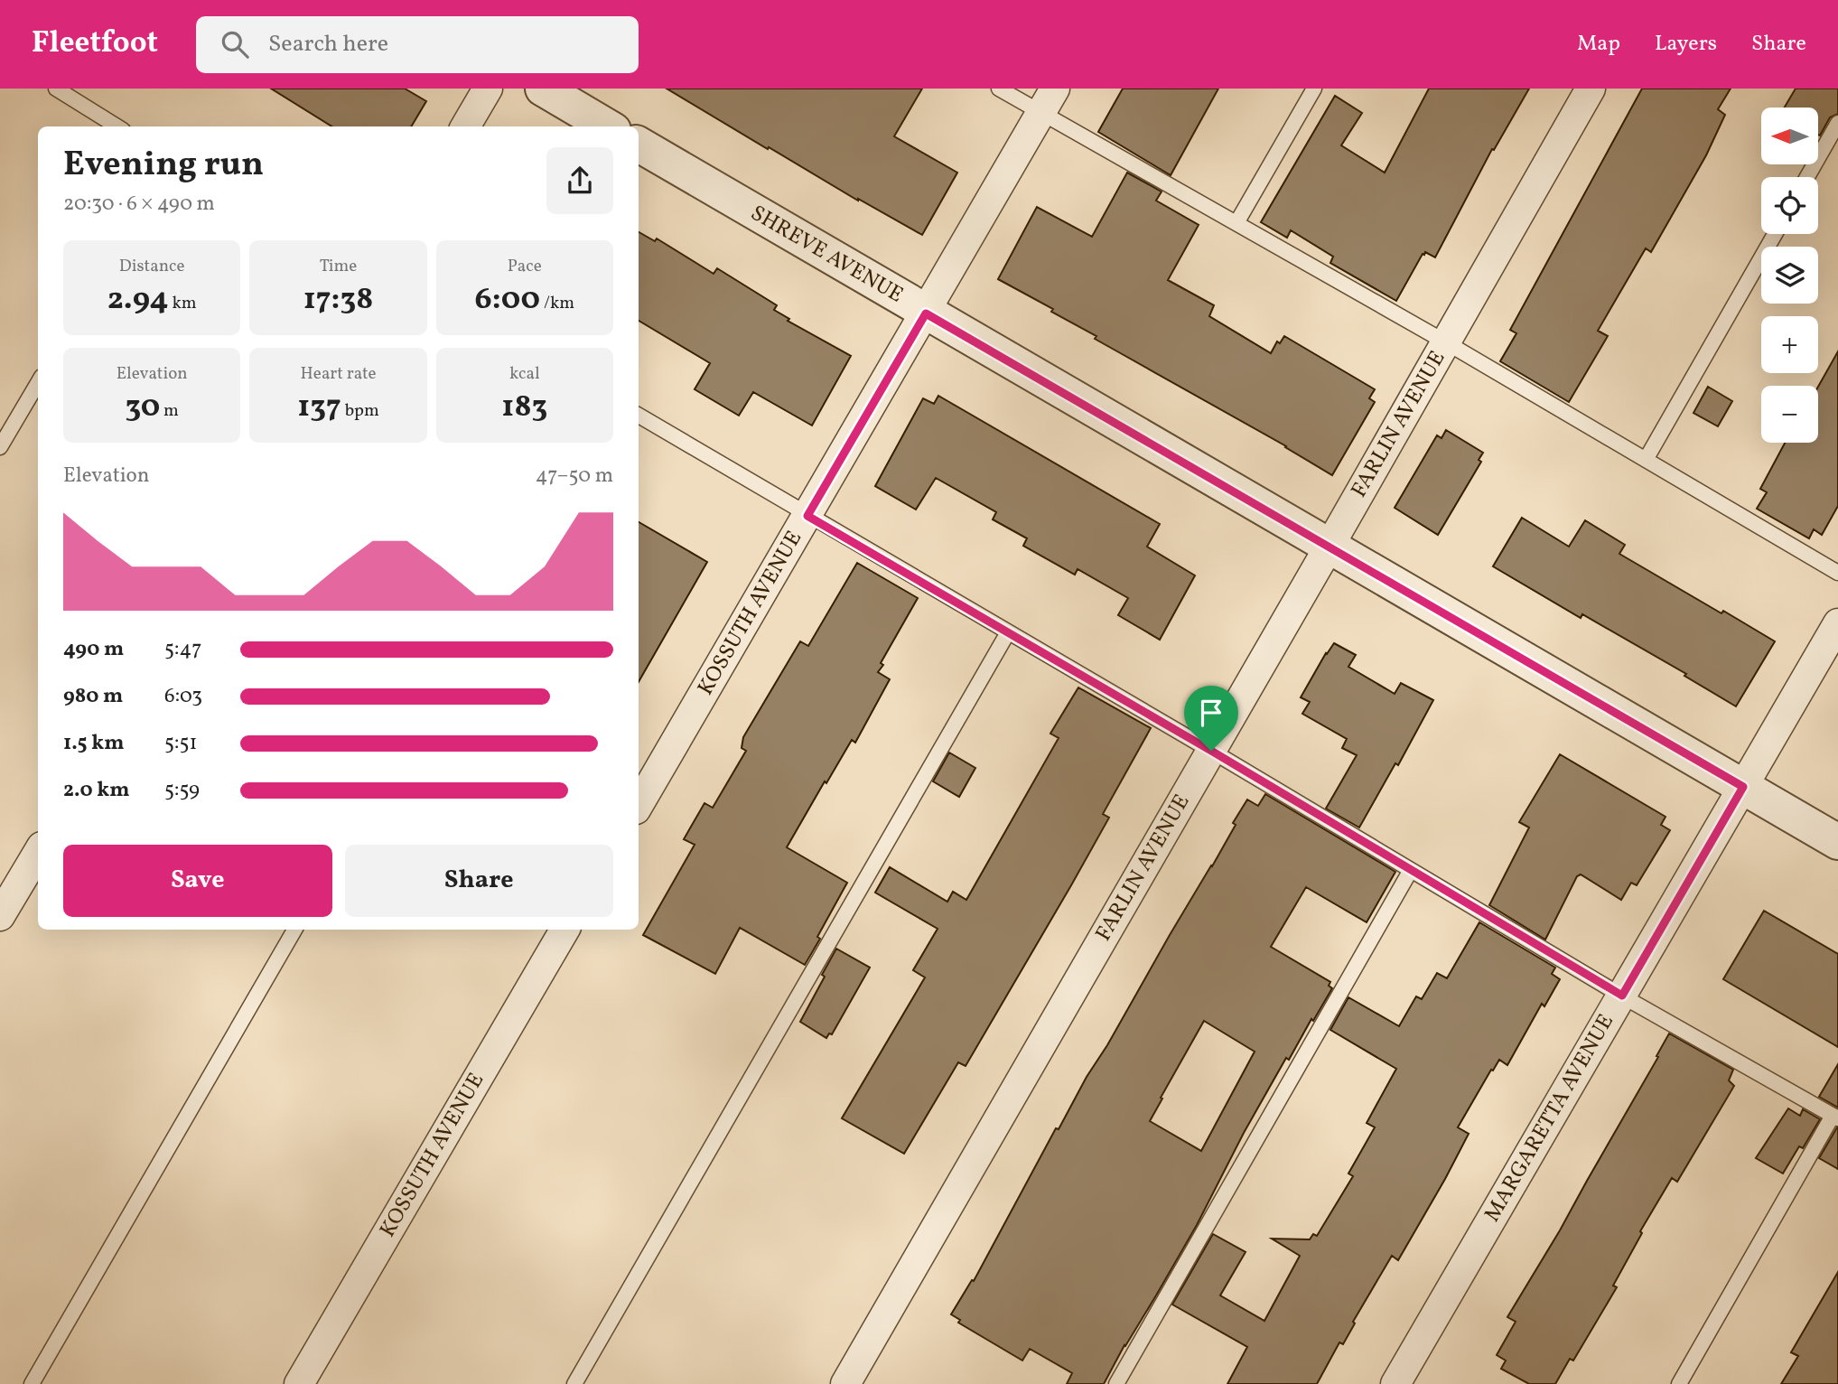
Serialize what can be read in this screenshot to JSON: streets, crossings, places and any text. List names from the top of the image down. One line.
{"streets":{"street":["SHREVE AVENUE","FARLIN AVENUE","KOSSUTH AVENUE","MARGARETTA AVENUE"]},"crossings":[["SHREVE AVENUE","FARLIN AVENUE"],["SHREVE AVENUE","KOSSUTH AVENUE"],["SHREVE AVENUE","MARGARETTA AVENUE"]],"north":"left","page":{"header":"Fleetfoot","search":"Search here","nav":["Map","Layers","Share"],"map_buttons":["+","−"],"heading":["Evening run","20:30 · 6 × 490 m"],"stats":[["Distance","2.94 km"],["Time","17:38"],["Pace","6:00 /km"],["Elevation","30 m"],["Heart rate","137 bpm"],["kcal","183"]],"chart":["Elevation","47–50 m"],"list":[{"name":"490 m","note":"5:47"},{"name":"980 m","note":"6:03"},{"name":"1.5 km","note":"5:51"},{"name":"2.0 km","note":"5:59"}],"buttons":["Save","Share"]}}
